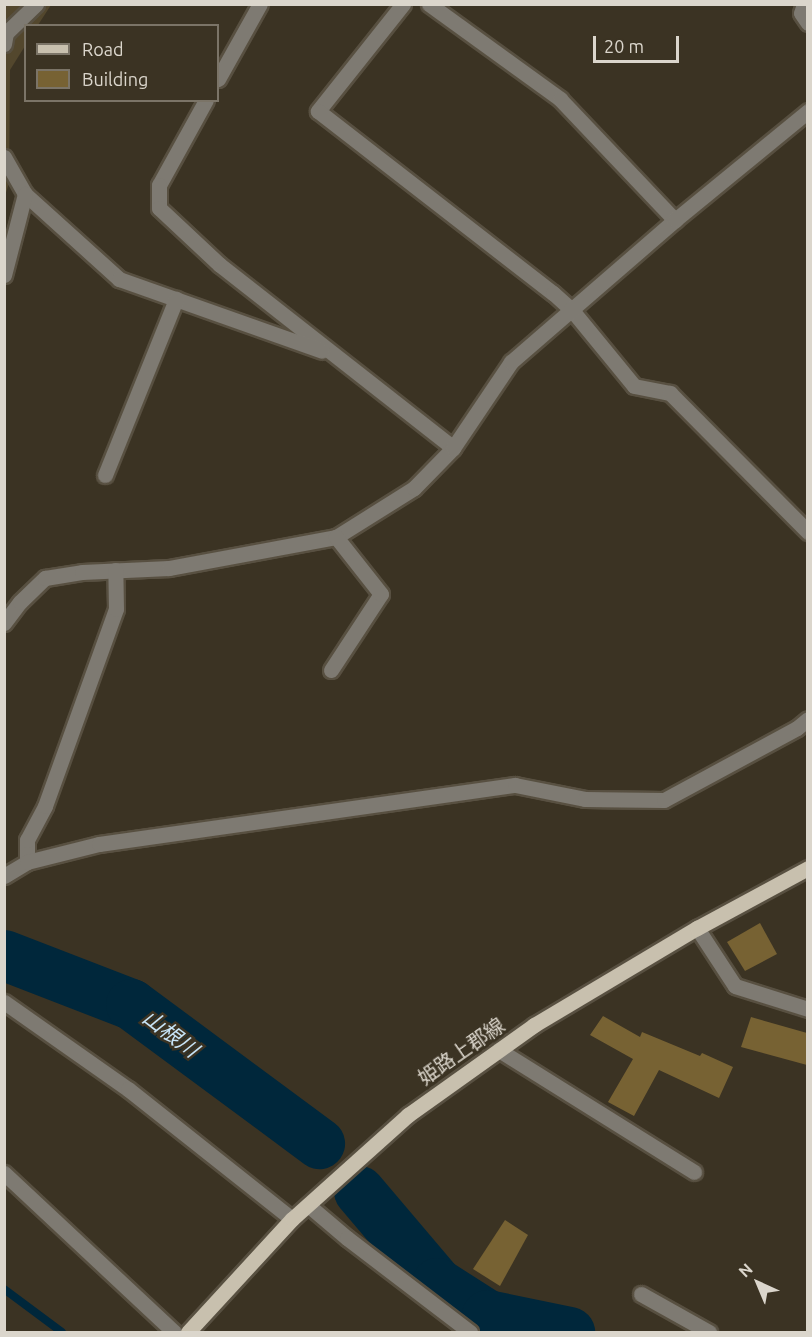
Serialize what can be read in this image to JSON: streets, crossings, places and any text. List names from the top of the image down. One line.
{"streets":{"main road":["姫路上郡線"]},"water":["山根川"],"legend":["Road","Building"],"scale_bar":"20 m","north":"top left"}
